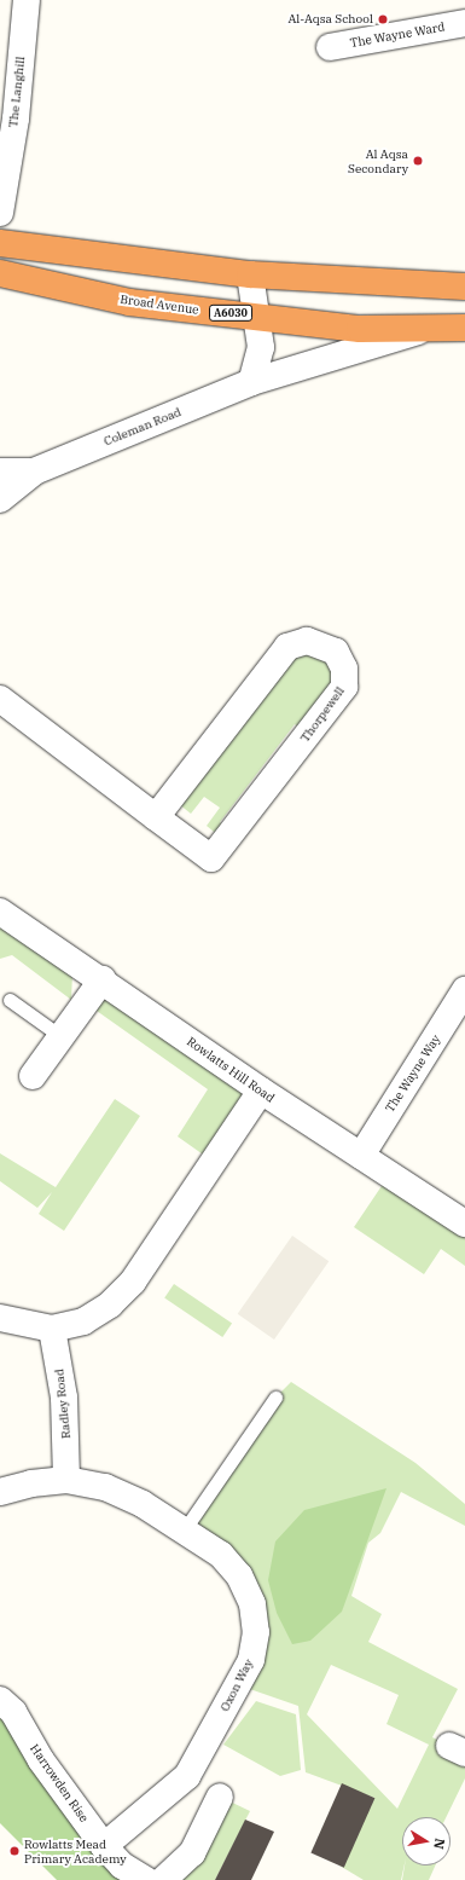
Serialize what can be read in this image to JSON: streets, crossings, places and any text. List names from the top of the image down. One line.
{"streets":{"highway":["Broad Avenue","A6030"],"street":["The Wayne Ward","The Langhill","Coleman Road","Thorpewell","Rowlatts Hill Road","The Wayne Way","Radley Road","Oxon Way","Harrowden Rise"]},"crossings":[["Broad Avenue","Coleman Road"],["Rowlatts Hill Road","The Wayne Way"],["Radley Road","Oxon Way"],["Oxon Way","Harrowden Rise"]],"places":["Al-Aqsa School","Al Aqsa Secondary","Rowlatts Mead Primary Academy"],"north":"right"}
